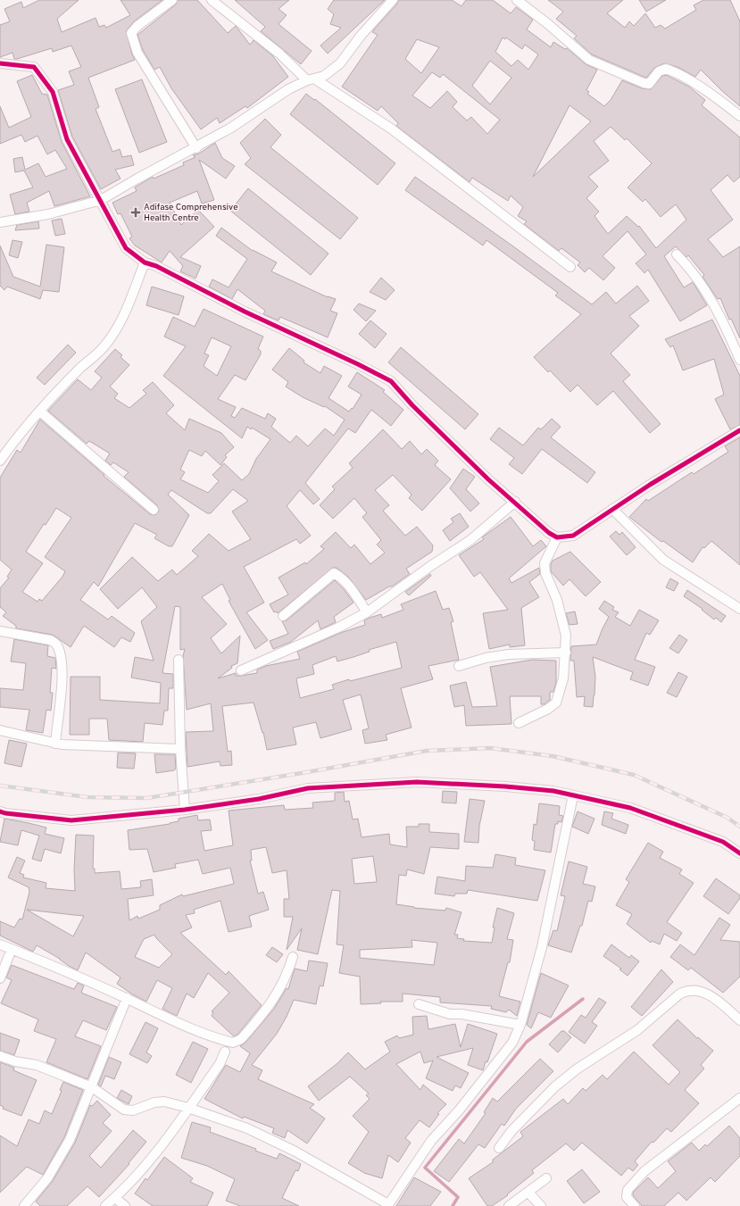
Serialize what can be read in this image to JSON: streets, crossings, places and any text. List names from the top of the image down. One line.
{"places":{"health":["Adifase Comprehensive Health Centre"]}}
